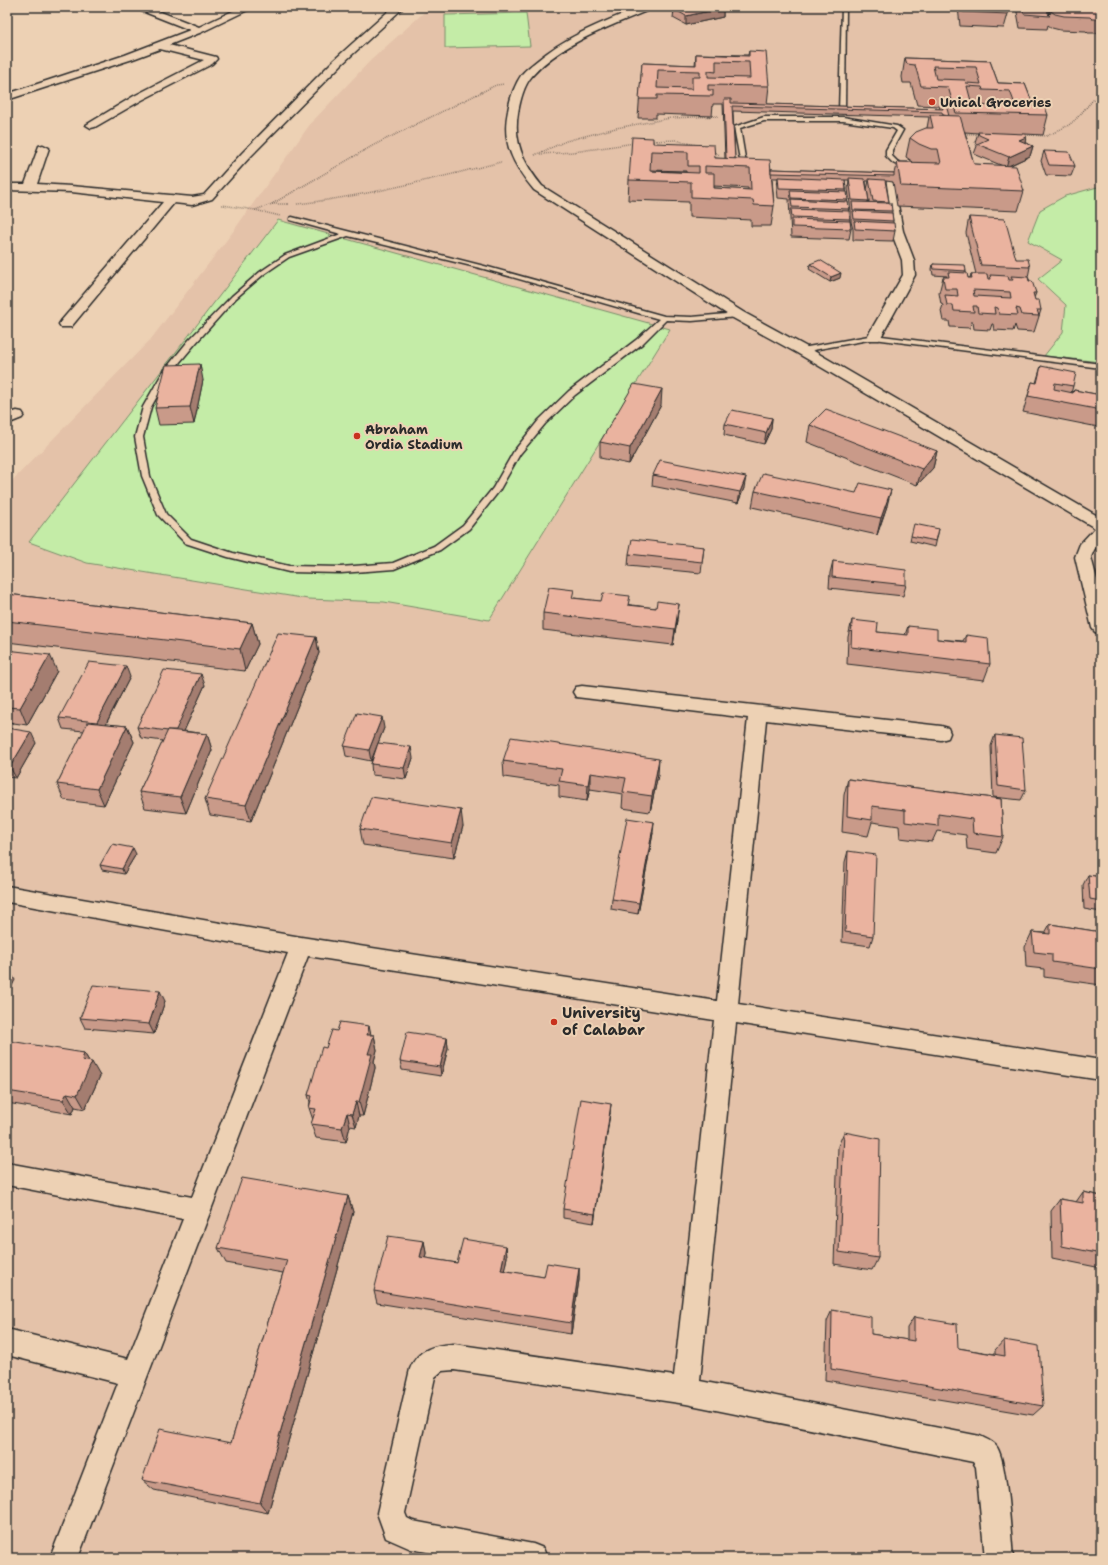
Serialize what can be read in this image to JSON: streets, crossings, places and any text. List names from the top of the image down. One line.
{"places":["Unical Groceries","Abraham Ordia Stadium","University of Calabar"]}
